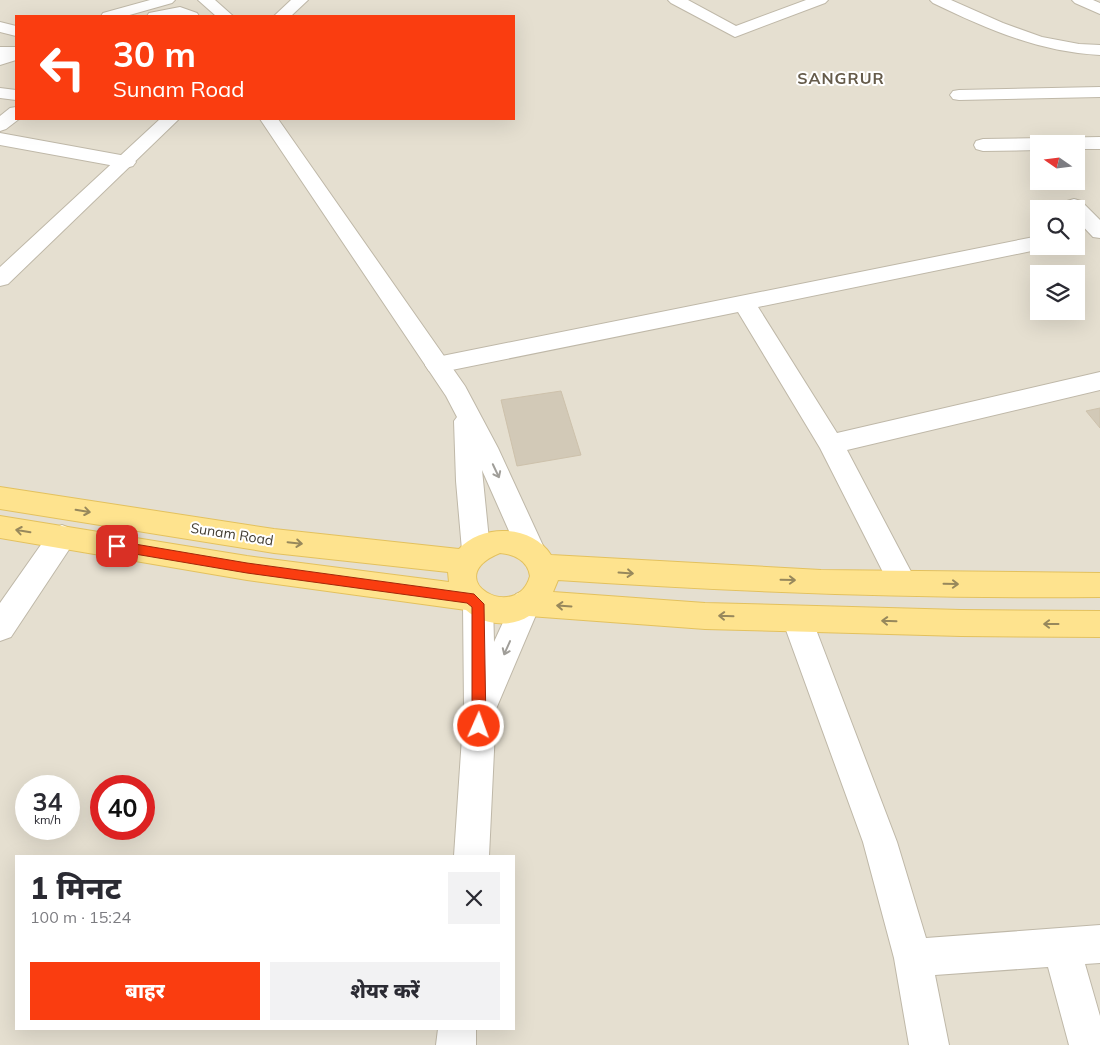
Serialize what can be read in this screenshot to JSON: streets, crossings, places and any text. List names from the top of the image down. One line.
{"streets":{"main road":["Sunam Road"]},"districts":["SANGRUR"],"north":"left","page":{"turn":["30 m","Sunam Road"],"speed":"34 km/h","limit":"40","heading":["1 मिनट","100 m · 15:24"],"buttons":["बाहर","शेयर करें"]}}
